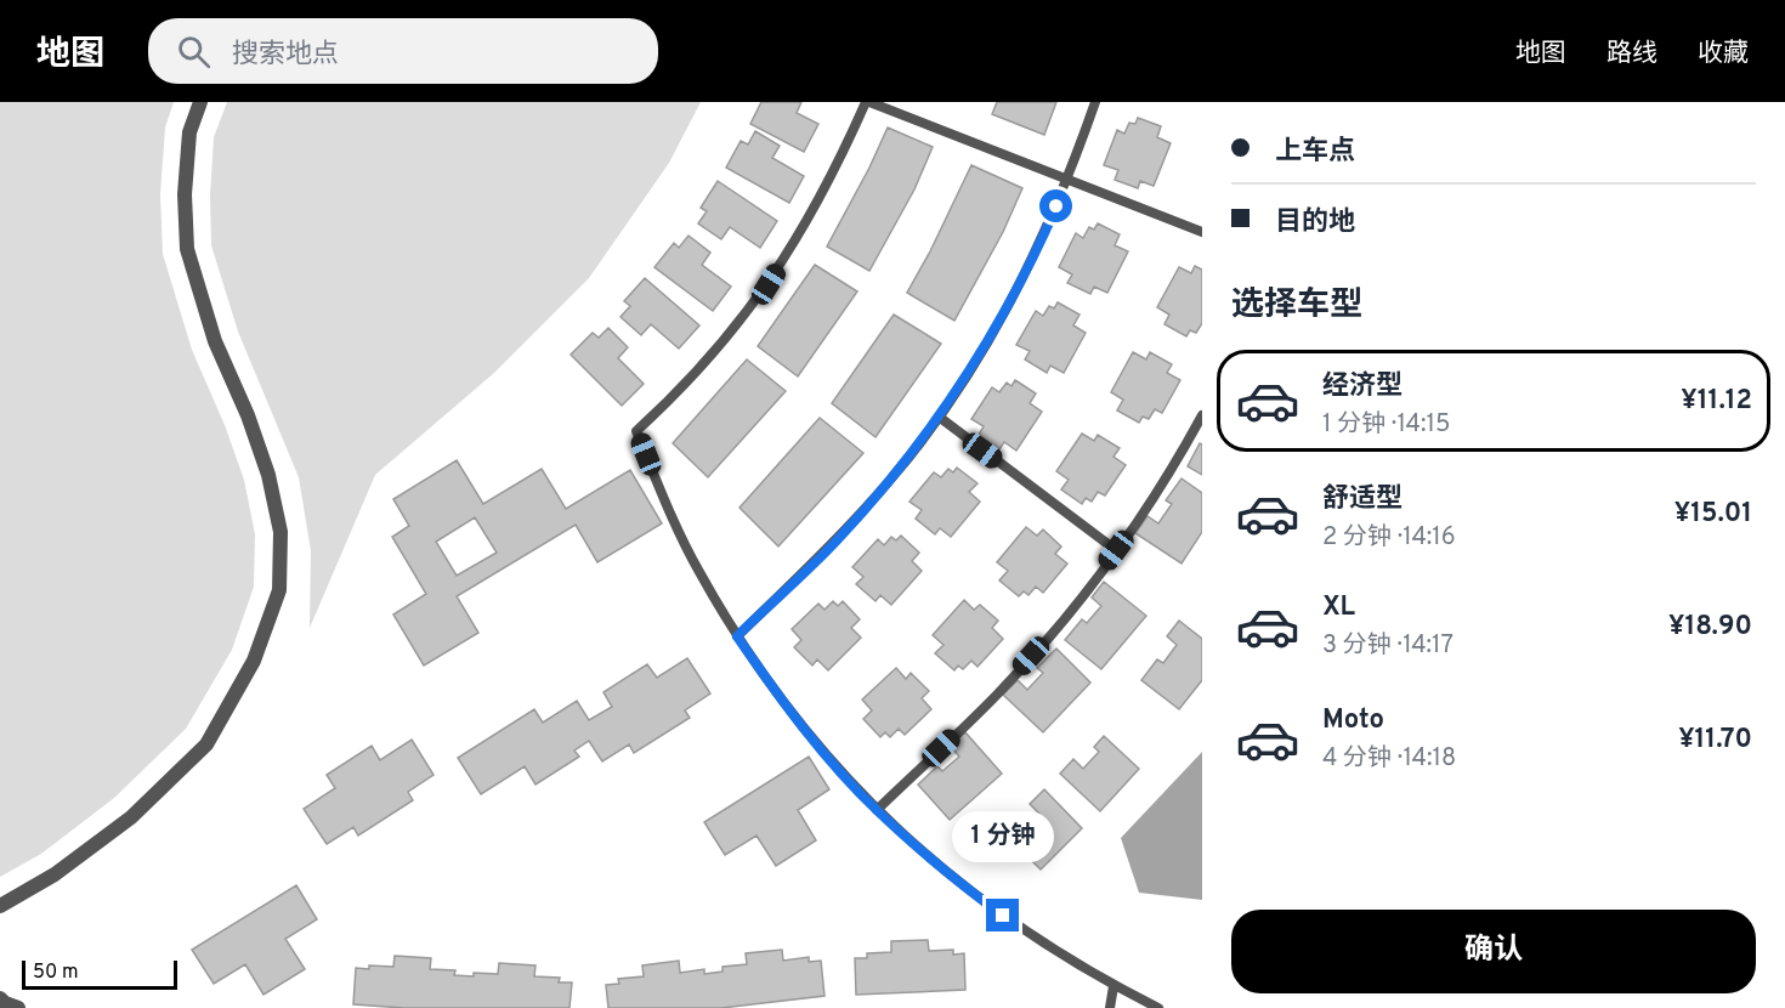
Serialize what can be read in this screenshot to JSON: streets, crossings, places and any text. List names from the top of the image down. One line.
{"scale_bar":"50 m","page":{"header":"地图","search":"搜索地点","nav":["地图","路线","收藏"],"banner":["上车点","目的地"],"heading":"选择车型","list":[{"name":"经济型","note":"1 分钟 · 14:15","value":"¥11.12"},{"name":"舒适型","note":"2 分钟 · 14:16","value":"¥15.01"},{"name":"XL","note":"3 分钟 · 14:17","value":"¥18.90"},{"name":"Moto","note":"4 分钟 · 14:18","value":"¥11.70"}],"bubble":"1 分钟","buttons":"确认","scale":"50 m"}}
